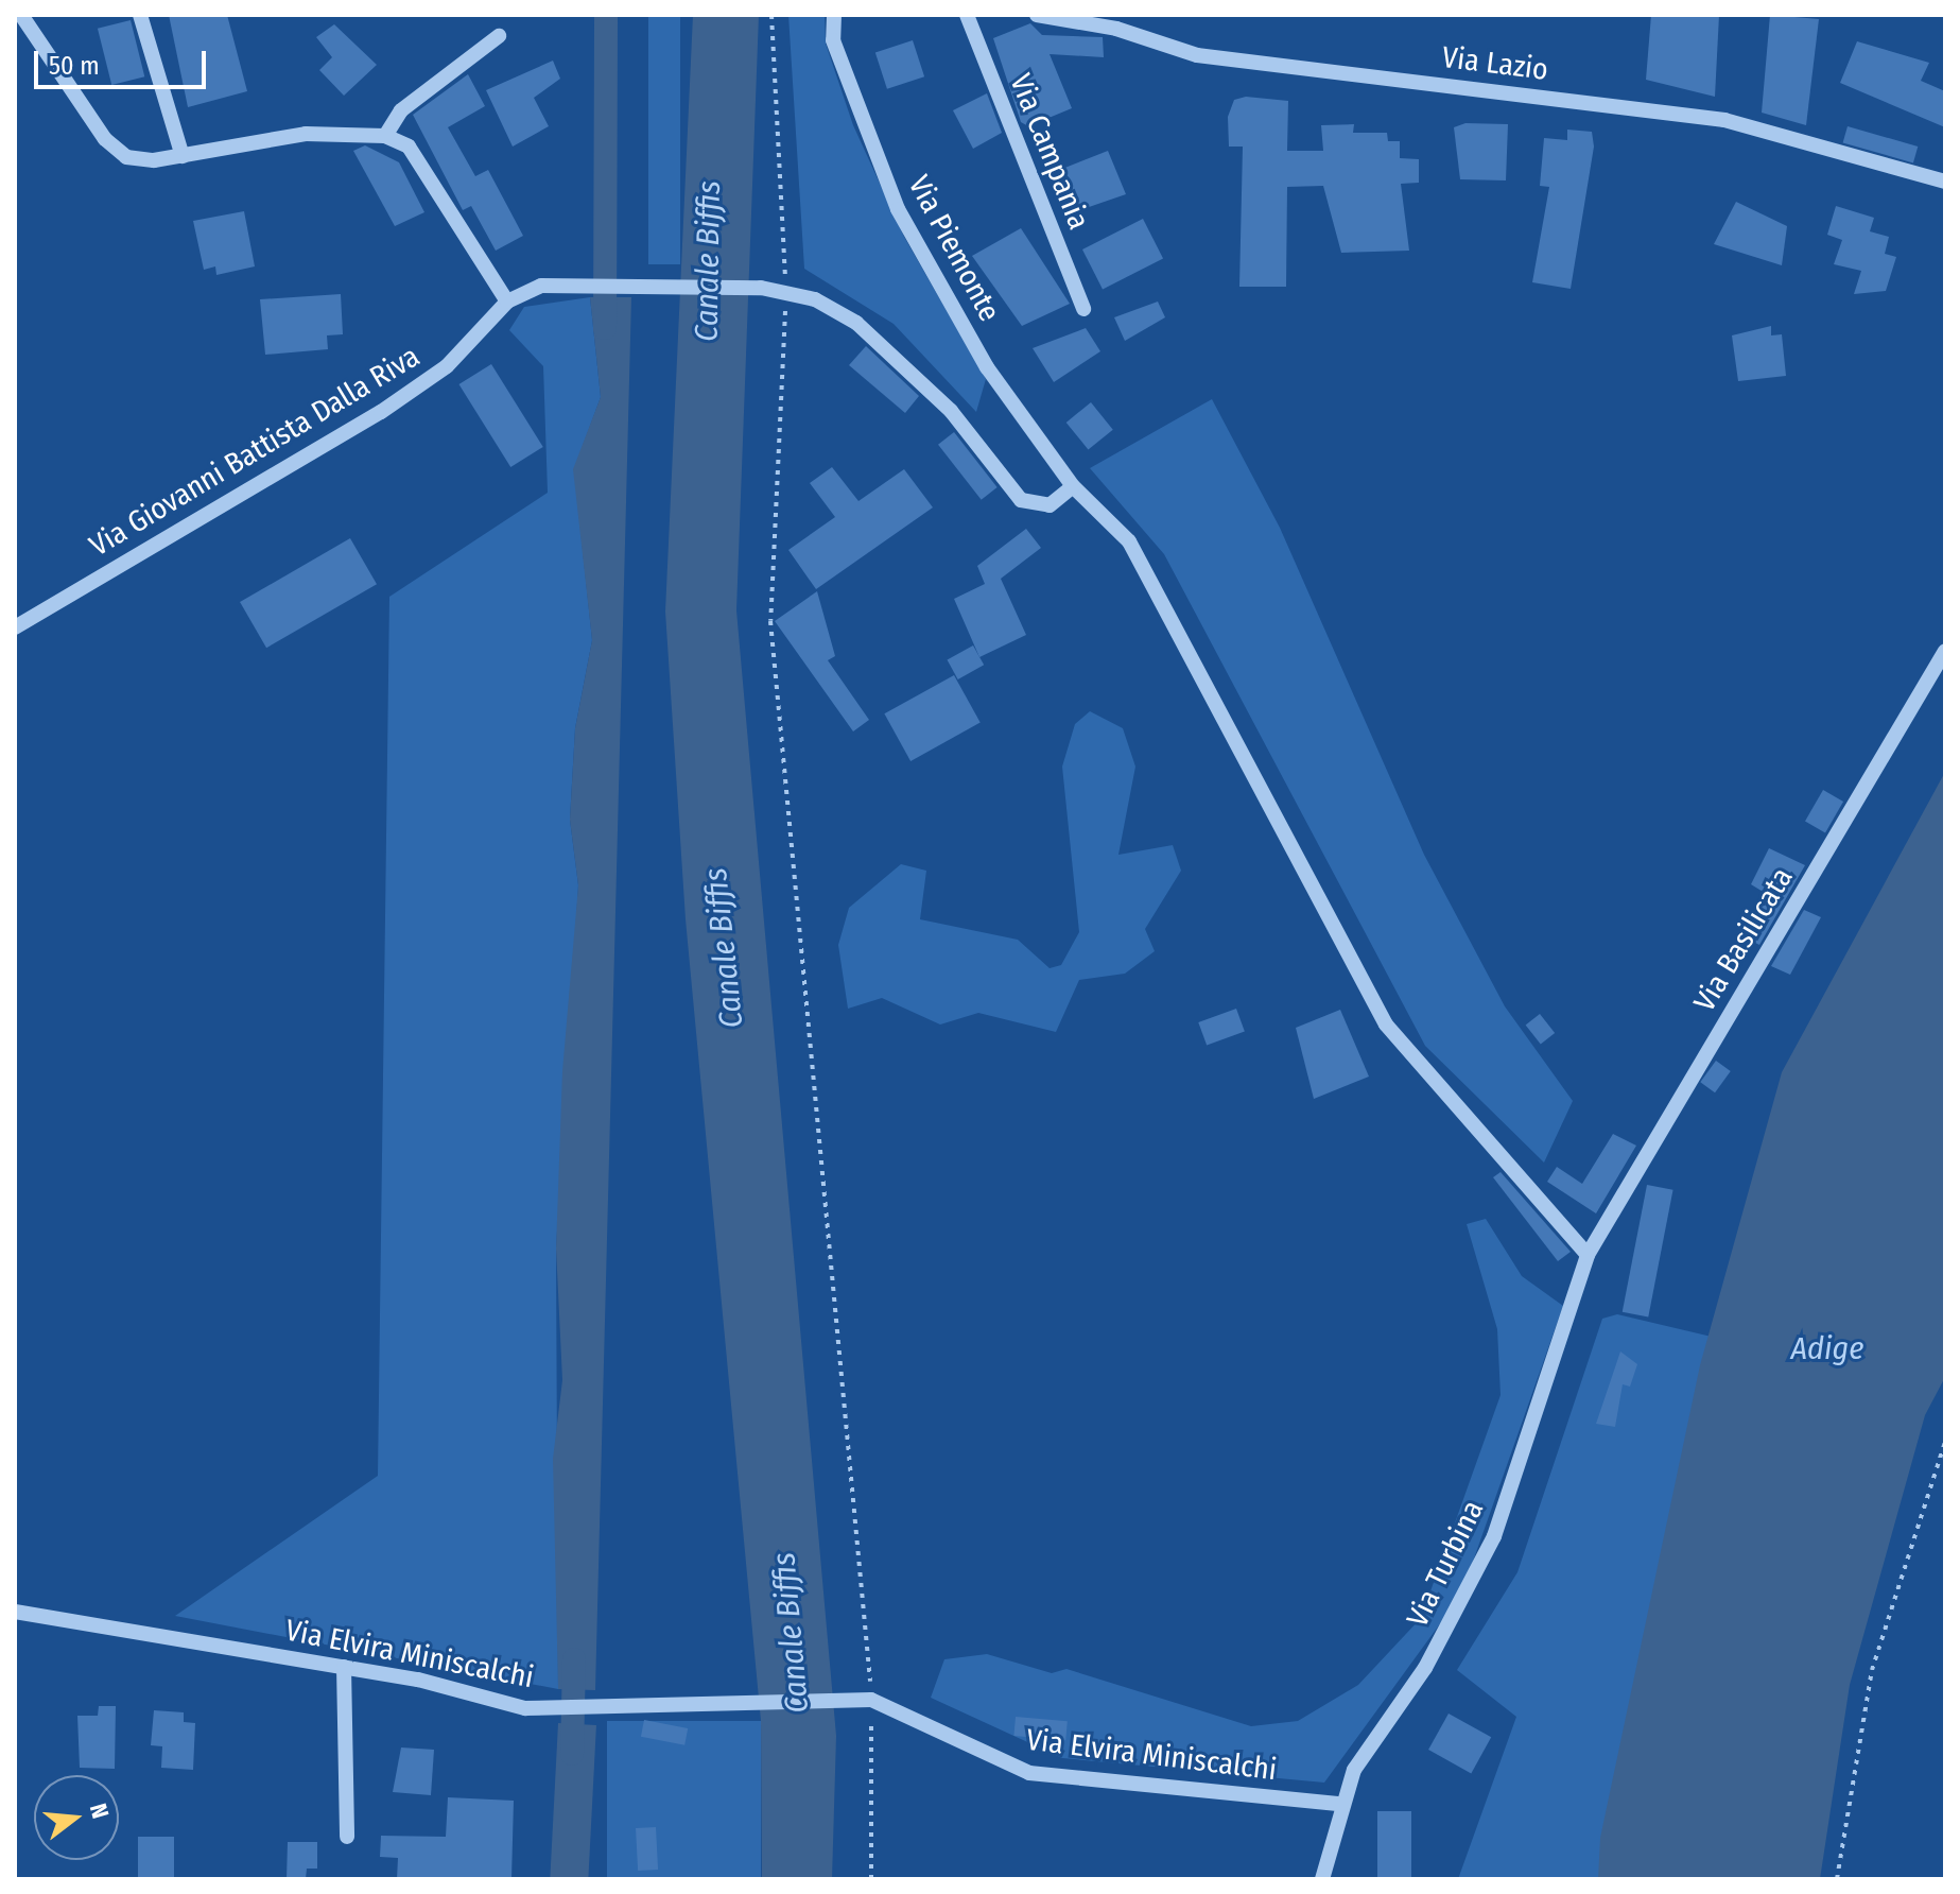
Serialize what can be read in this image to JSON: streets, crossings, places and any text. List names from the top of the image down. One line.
{"streets":{"street":["Via Lazio","Via Campania","Via Piemonte","Via Giovanni Battista Dalla Riva","Via Basilicata","Via Turbina","Via Elvira Miniscalchi"]},"crossings":[["Via Piemonte","Via Giovanni Battista Dalla Riva"],["Via Piemonte","Via Basilicata"],["Via Piemonte","Via Turbina"],["Via Basilicata","Via Turbina"],["Via Turbina","Via Elvira Miniscalchi"]],"water":["Canale Biffis","Adige"],"scale_bar":"50 m","north":"right"}
